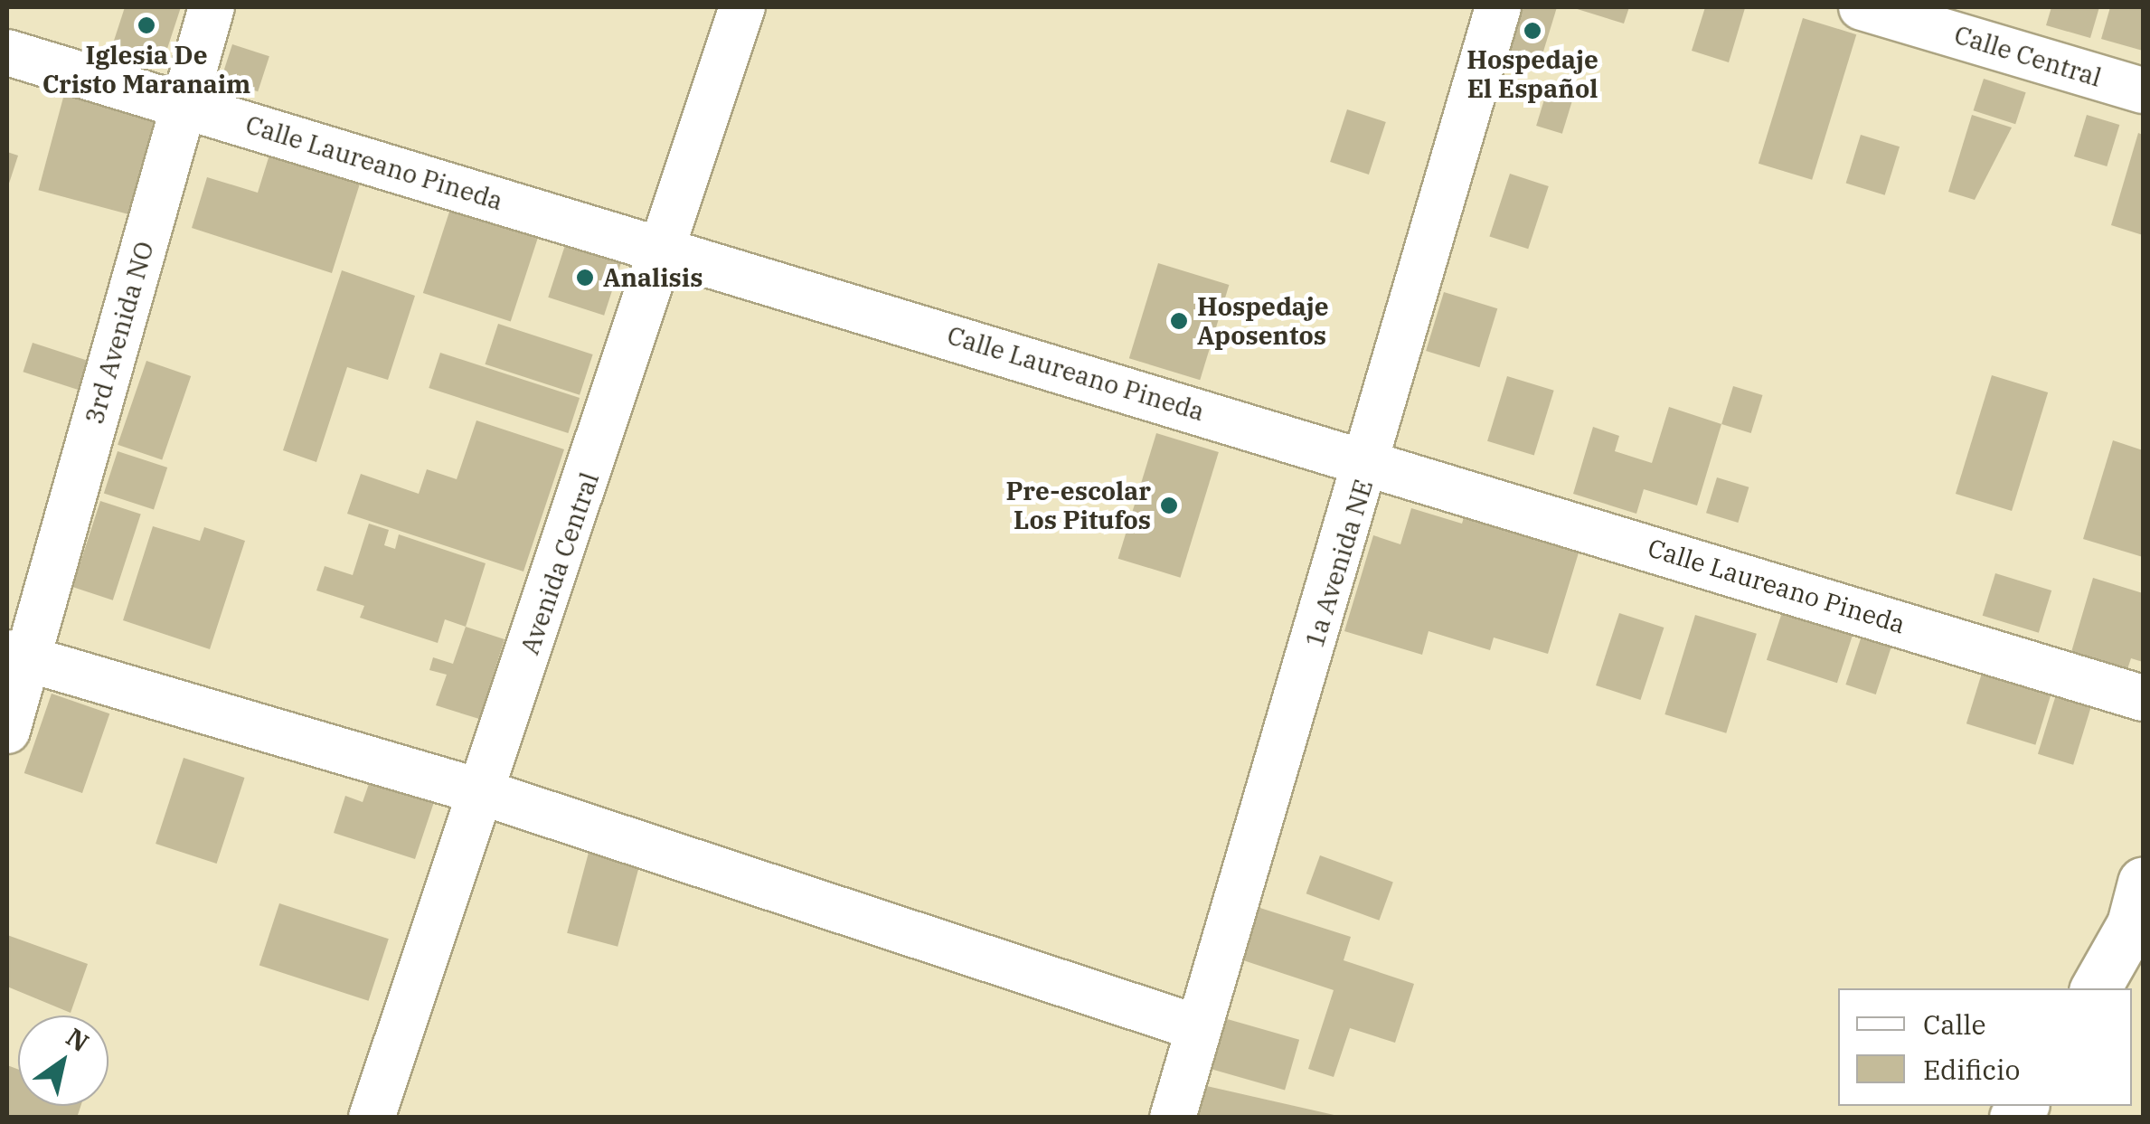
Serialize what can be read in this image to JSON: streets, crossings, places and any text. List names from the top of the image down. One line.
{"streets":{"street":["Calle Central","Calle Laureano Pineda","3rd Avenida NO","Avenida Central","1a Avenida NE"]},"crossings":[["Calle Laureano Pineda","3rd Avenida NO"],["Calle Laureano Pineda","Avenida Central"],["Calle Laureano Pineda","1a Avenida NE"]],"places":["Iglesia De Cristo Maranaim","Hospedaje El Español","Analisis","Hospedaje Aposentos","Pre-escolar Los Pitufos"],"legend":["Calle","Edificio"],"north":"top right"}
